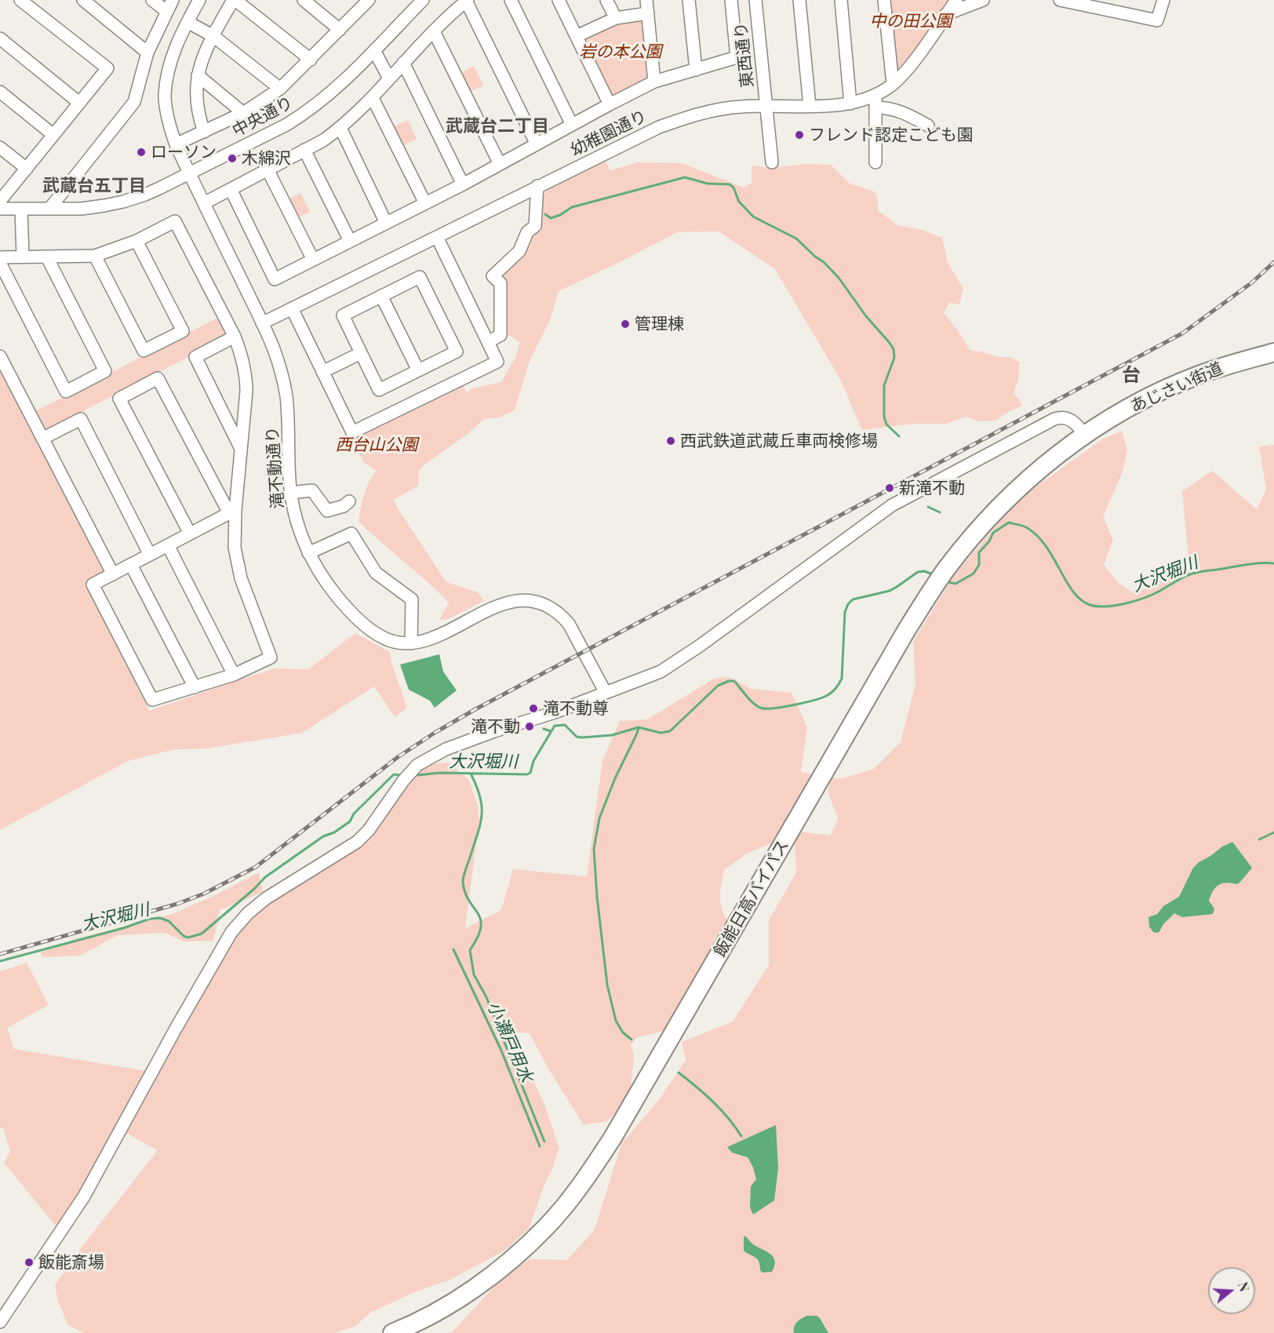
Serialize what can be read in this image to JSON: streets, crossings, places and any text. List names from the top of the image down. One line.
{"streets":{"highway":["あじさい街道","飯能日高バイパス"],"street":["東西通り","中央通り","幼稚園通り","滝不動通り"]},"crossings":[["東西通り","幼稚園通り"],["中央通り","滝不動通り"],["幼稚園通り","滝不動通り"],["あじさい街道","飯能日高バイパス"]],"districts":["武蔵台二丁目","武蔵台五丁目","台"],"water":["大沢堀川","小瀬戸用水"],"parks":["中の田公園","岩の本公園","西台山公園"],"places":["フレンド認定こども園","ローソン","木綿沢","管理棟","西武鉄道武蔵丘車両検修場","新滝不動","滝不動尊","滝不動","飯能斎場"],"north":"right"}
